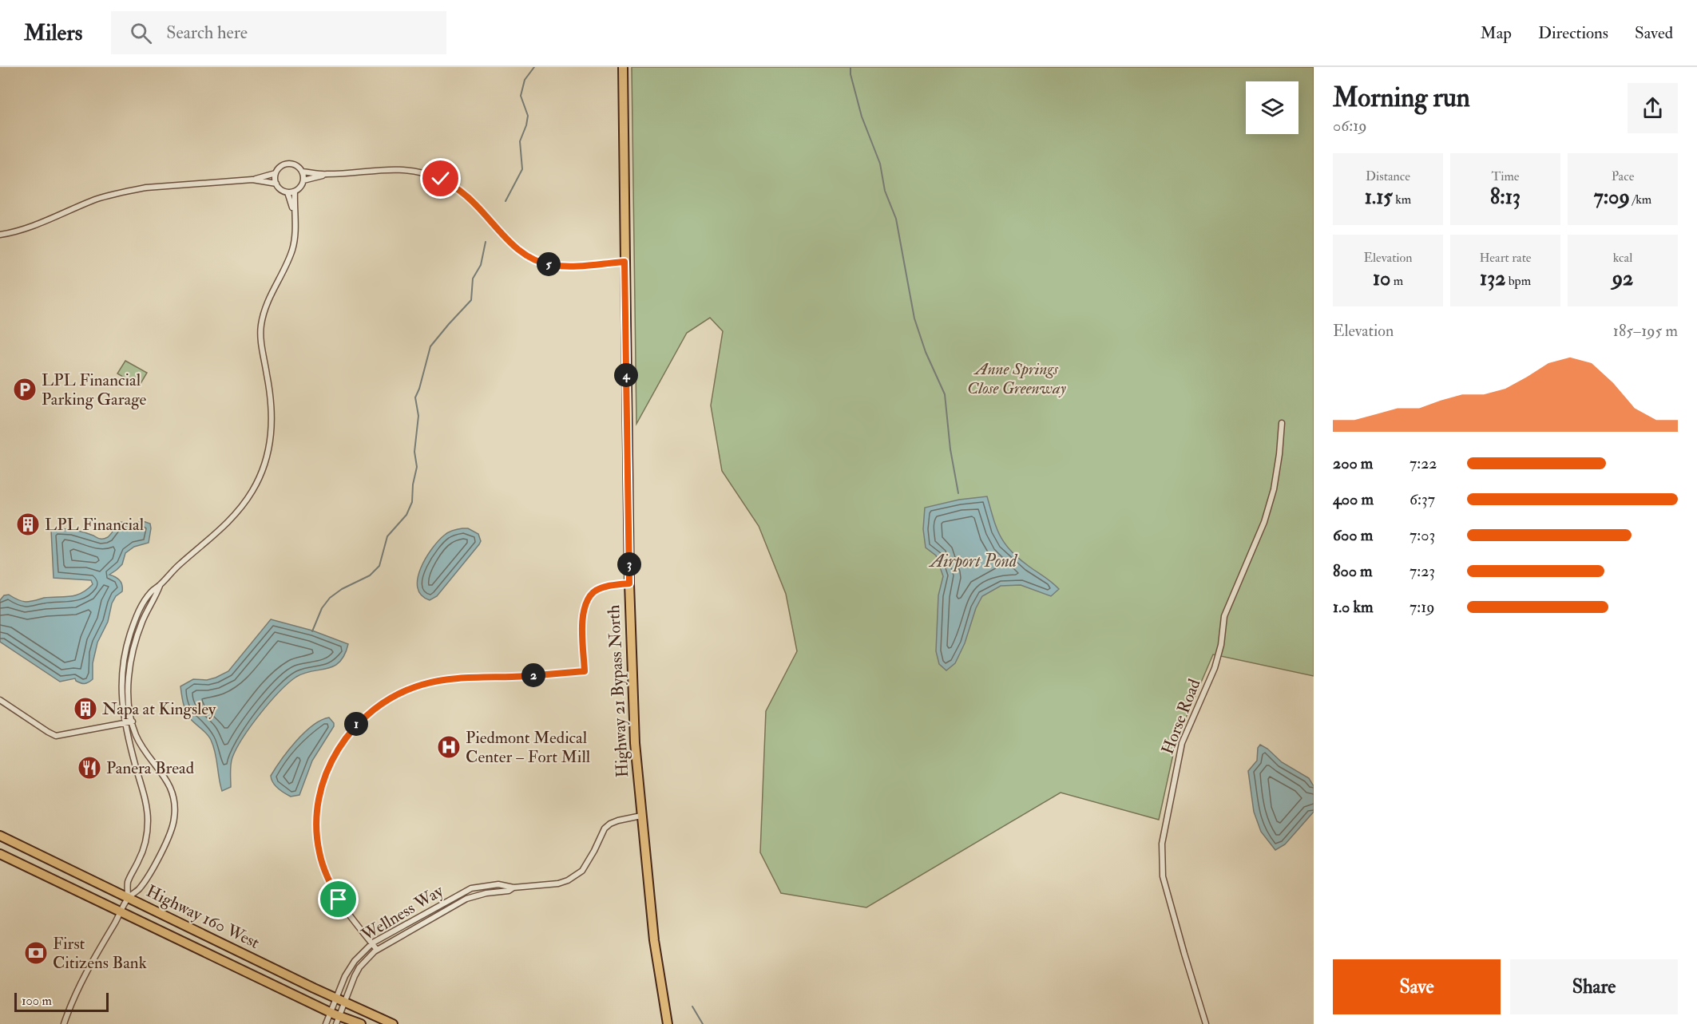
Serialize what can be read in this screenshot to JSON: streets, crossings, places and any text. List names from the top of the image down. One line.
{"streets":{"main road":["Highway 21 Bypass North","Highway 160 West"],"street":["Horse Road","Wellness Way"]},"crossings":[["Highway 21 Bypass North","Wellness Way"],["Wellness Way","Highway 160 West"]],"water":["Airport Pond"],"parks":["Anne Springs Close Greenway"],"places":{"parking":["LPL Financial Parking Garage"],"building":["LPL Financial","Napa at Kingsley"],"hospital":["Piedmont Medical Center – Fort Mill"],"restaurant":["Panera Bread"],"bank":["First Citizens Bank"]},"scale_bar":"100 m","page":{"header":"Milers","search":"Search here","nav":["Map","Directions","Saved"],"heading":["Morning run","06:19"],"stats":[["Distance","1.15 km"],["Time","8:13"],["Pace","7:09 /km"],["Elevation","10 m"],["Heart rate","132 bpm"],["kcal","92"]],"pins":["5","4","3","2","1"],"chart":["Elevation","185–195 m"],"list":[{"name":"200 m","note":"7:22"},{"name":"400 m","note":"6:37"},{"name":"600 m","note":"7:03"},{"name":"800 m","note":"7:23"},{"name":"1.0 km","note":"7:19"}],"buttons":["Save","Share"],"scale":"100 m"}}
